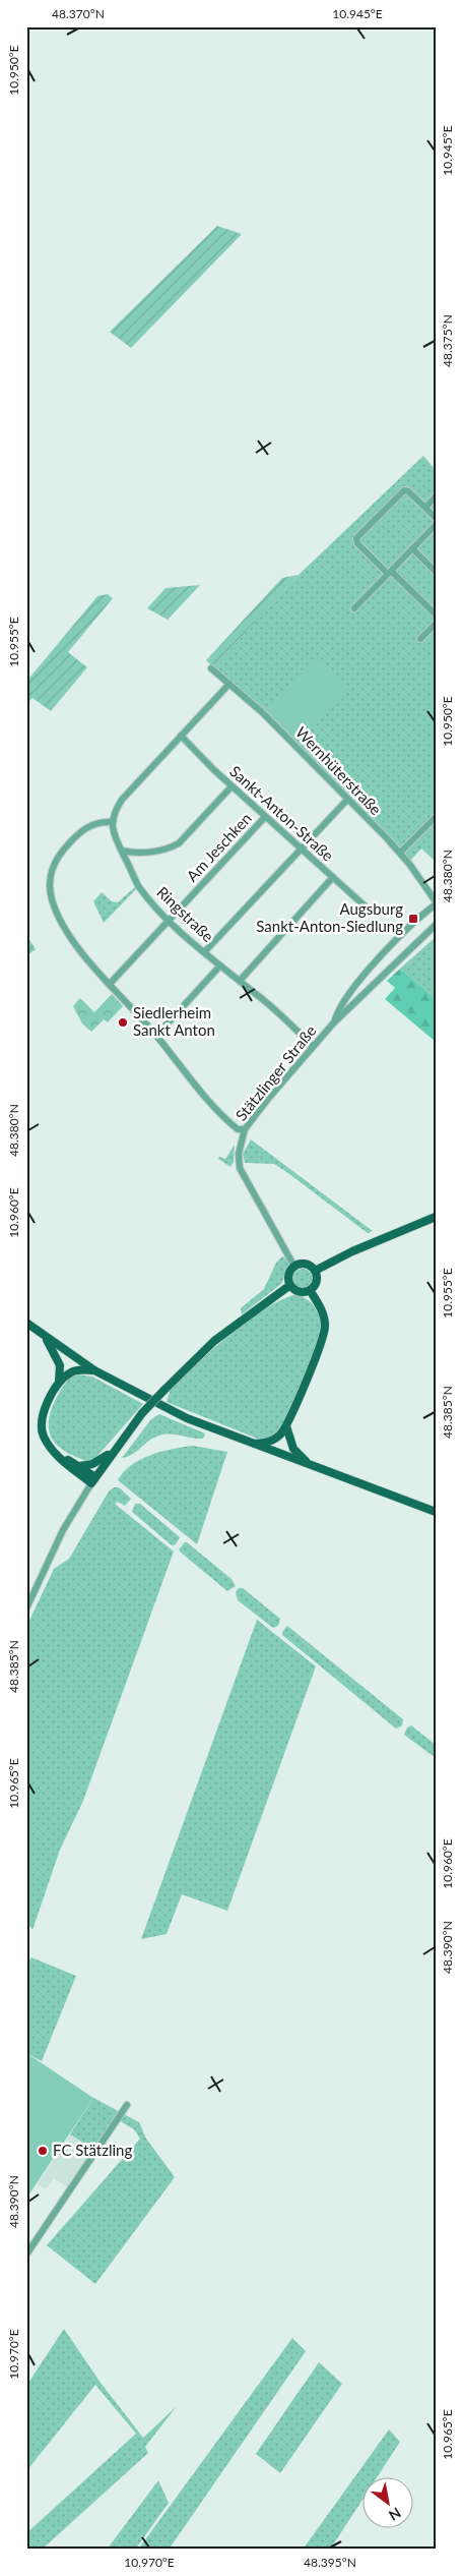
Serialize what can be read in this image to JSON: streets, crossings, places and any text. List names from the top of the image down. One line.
{"streets":{"street":["Wernhüterstraße","Sankt-Anton-Straße","Am Jeschken","Ringstraße","Stätzlinger Straße"]},"crossings":[["Wernhüterstraße","Stätzlinger Straße"],["Sankt-Anton-Straße","Am Jeschken"],["Am Jeschken","Ringstraße"],["Ringstraße","Stätzlinger Straße"]],"places":{"transit":["Augsburg Sankt-Anton-Siedlung"],"other":["Siedlerheim Sankt Anton","FC Stätzling"]},"north":"bottom right","coordinates":["48.370°N","10.945°E","10.950°E","48.375°N","10.955°E","48.380°N","10.960°E","48.385°N","10.965°E","48.390°N","10.970°E","48.395°N"]}
